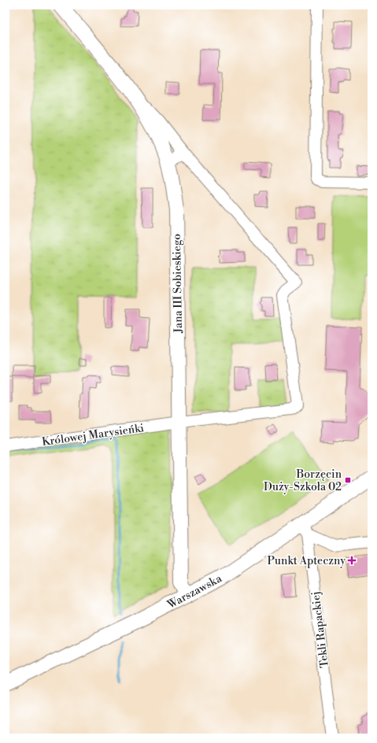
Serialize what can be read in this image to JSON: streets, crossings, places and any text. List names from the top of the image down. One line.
{"streets":{"main road":["Jana III Sobieskiego","Warszawska"],"street":["Królowej Marysieńki","Tekli Rapackiej"]},"crossings":[["Jana III Sobieskiego","Królowej Marysieńki"],["Jana III Sobieskiego","Warszawska"],["Warszawska","Tekli Rapackiej"]],"places":{"transit":["Borzęcin Duży-Szkoła 02"],"health":["Punkt Apteczny"]}}
